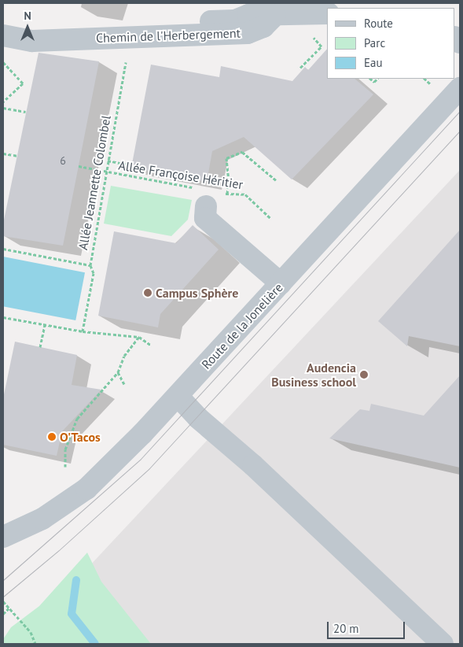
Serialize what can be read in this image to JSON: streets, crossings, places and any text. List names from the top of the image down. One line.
{"streets":{"street":["Chemin de l'Herbergement","Route de la Jonelière"],"path":["Allée Françoise Héritier","Allée Jeannette Colombel"]},"crossings":[["Chemin de l'Herbergement","Allée Jeannette Colombel"],["Allée Françoise Héritier","Allée Jeannette Colombel"]],"places":["Campus Sphère","Audencia Business school","O'Tacos"],"house_numbers":["6"],"legend":["Route","Parc","Eau"],"scale_bar":"20 m","north":"top"}
